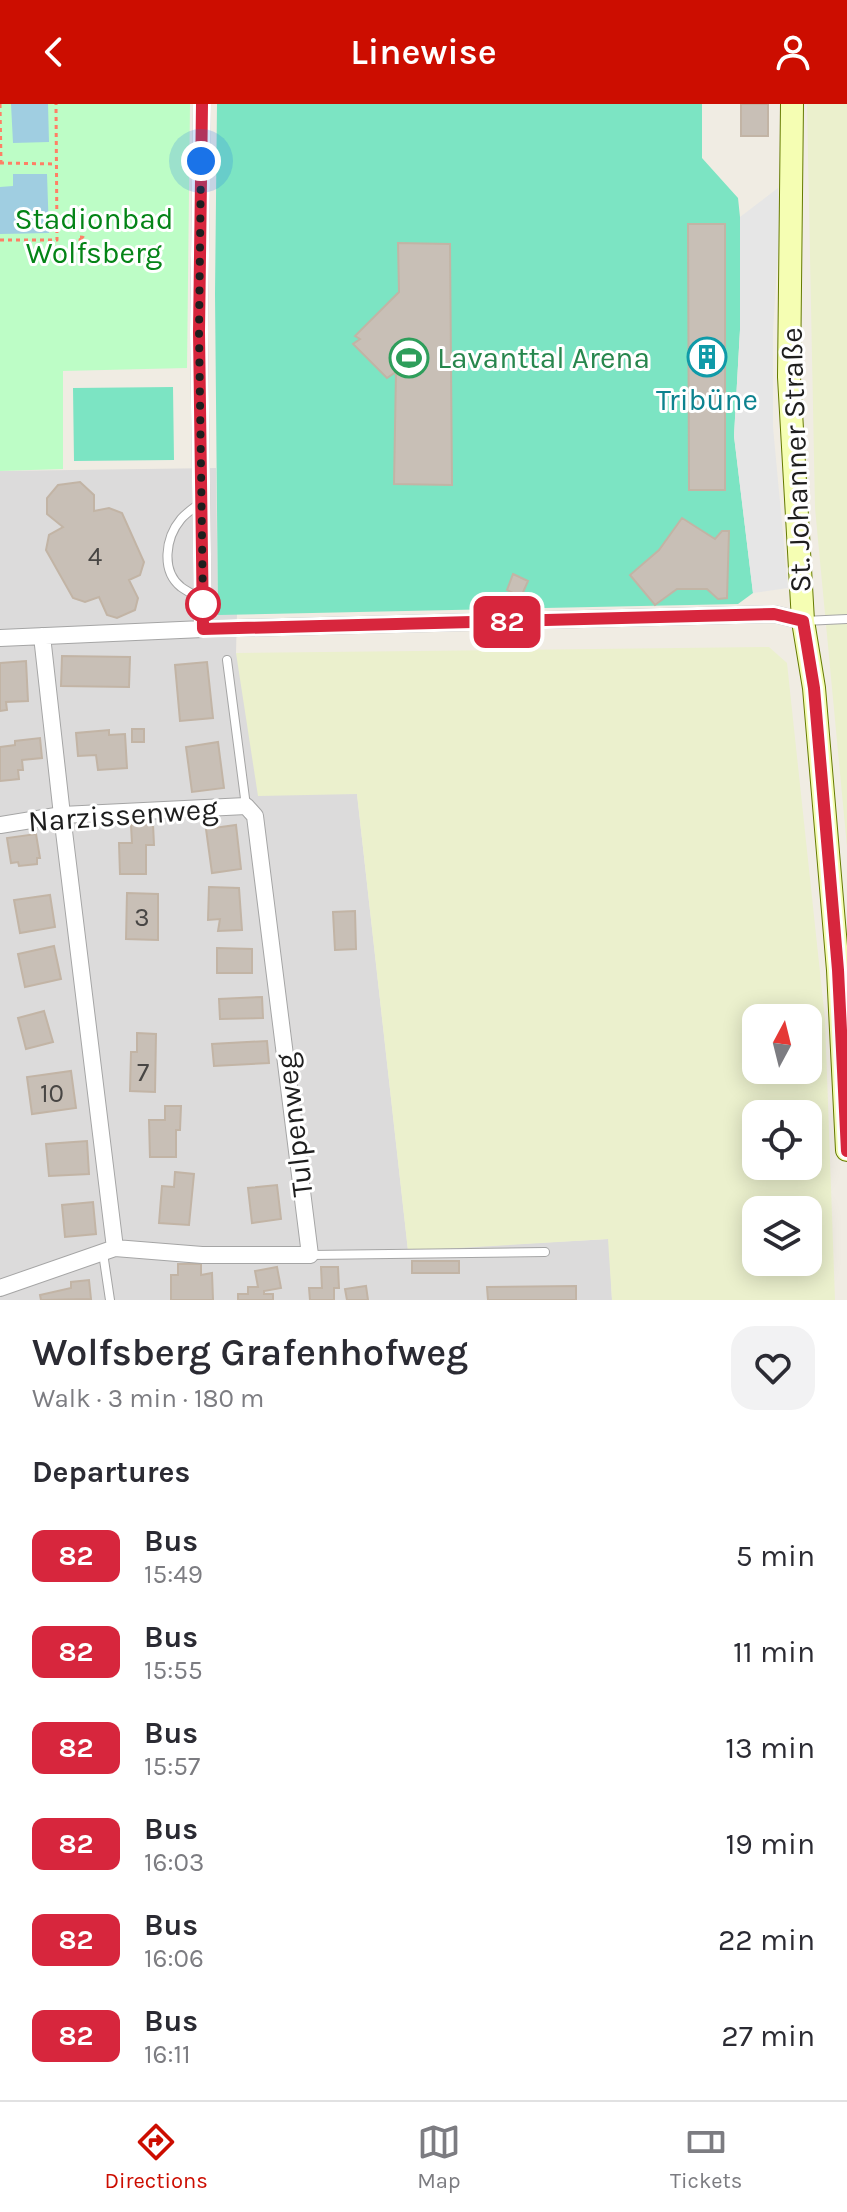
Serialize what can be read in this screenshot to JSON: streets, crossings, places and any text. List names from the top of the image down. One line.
{"streets":{"street":["St. Johanner Straße","Narzissenweg","Tulpenweg"]},"crossings":[["Narzissenweg","Tulpenweg"]],"parks":["Stadionbad Wolfsberg"],"places":{"building":["Tribüne"],"sports":["Lavanttal Arena"]},"lines":["bus line 82"],"house_numbers":["4","3","7","10"],"north":"top","page":{"header":"Linewise","on_map":"82","heading":[["Wolfsberg Grafenhofweg","Walk · 3 min · 180 m"],"Departures"],"list":[{"mark":"82","name":"Bus","note":"15:49","value":"5 min"},{"mark":"82","name":"Bus","note":"15:55","value":"11 min"},{"mark":"82","name":"Bus","note":"15:57","value":"13 min"},{"mark":"82","name":"Bus","note":"16:03","value":"19 min"},{"mark":"82","name":"Bus","note":"16:06","value":"22 min"},{"mark":"82","name":"Bus","note":"16:11","value":"27 min"}],"tabs":["Directions","Map","Tickets"]}}
